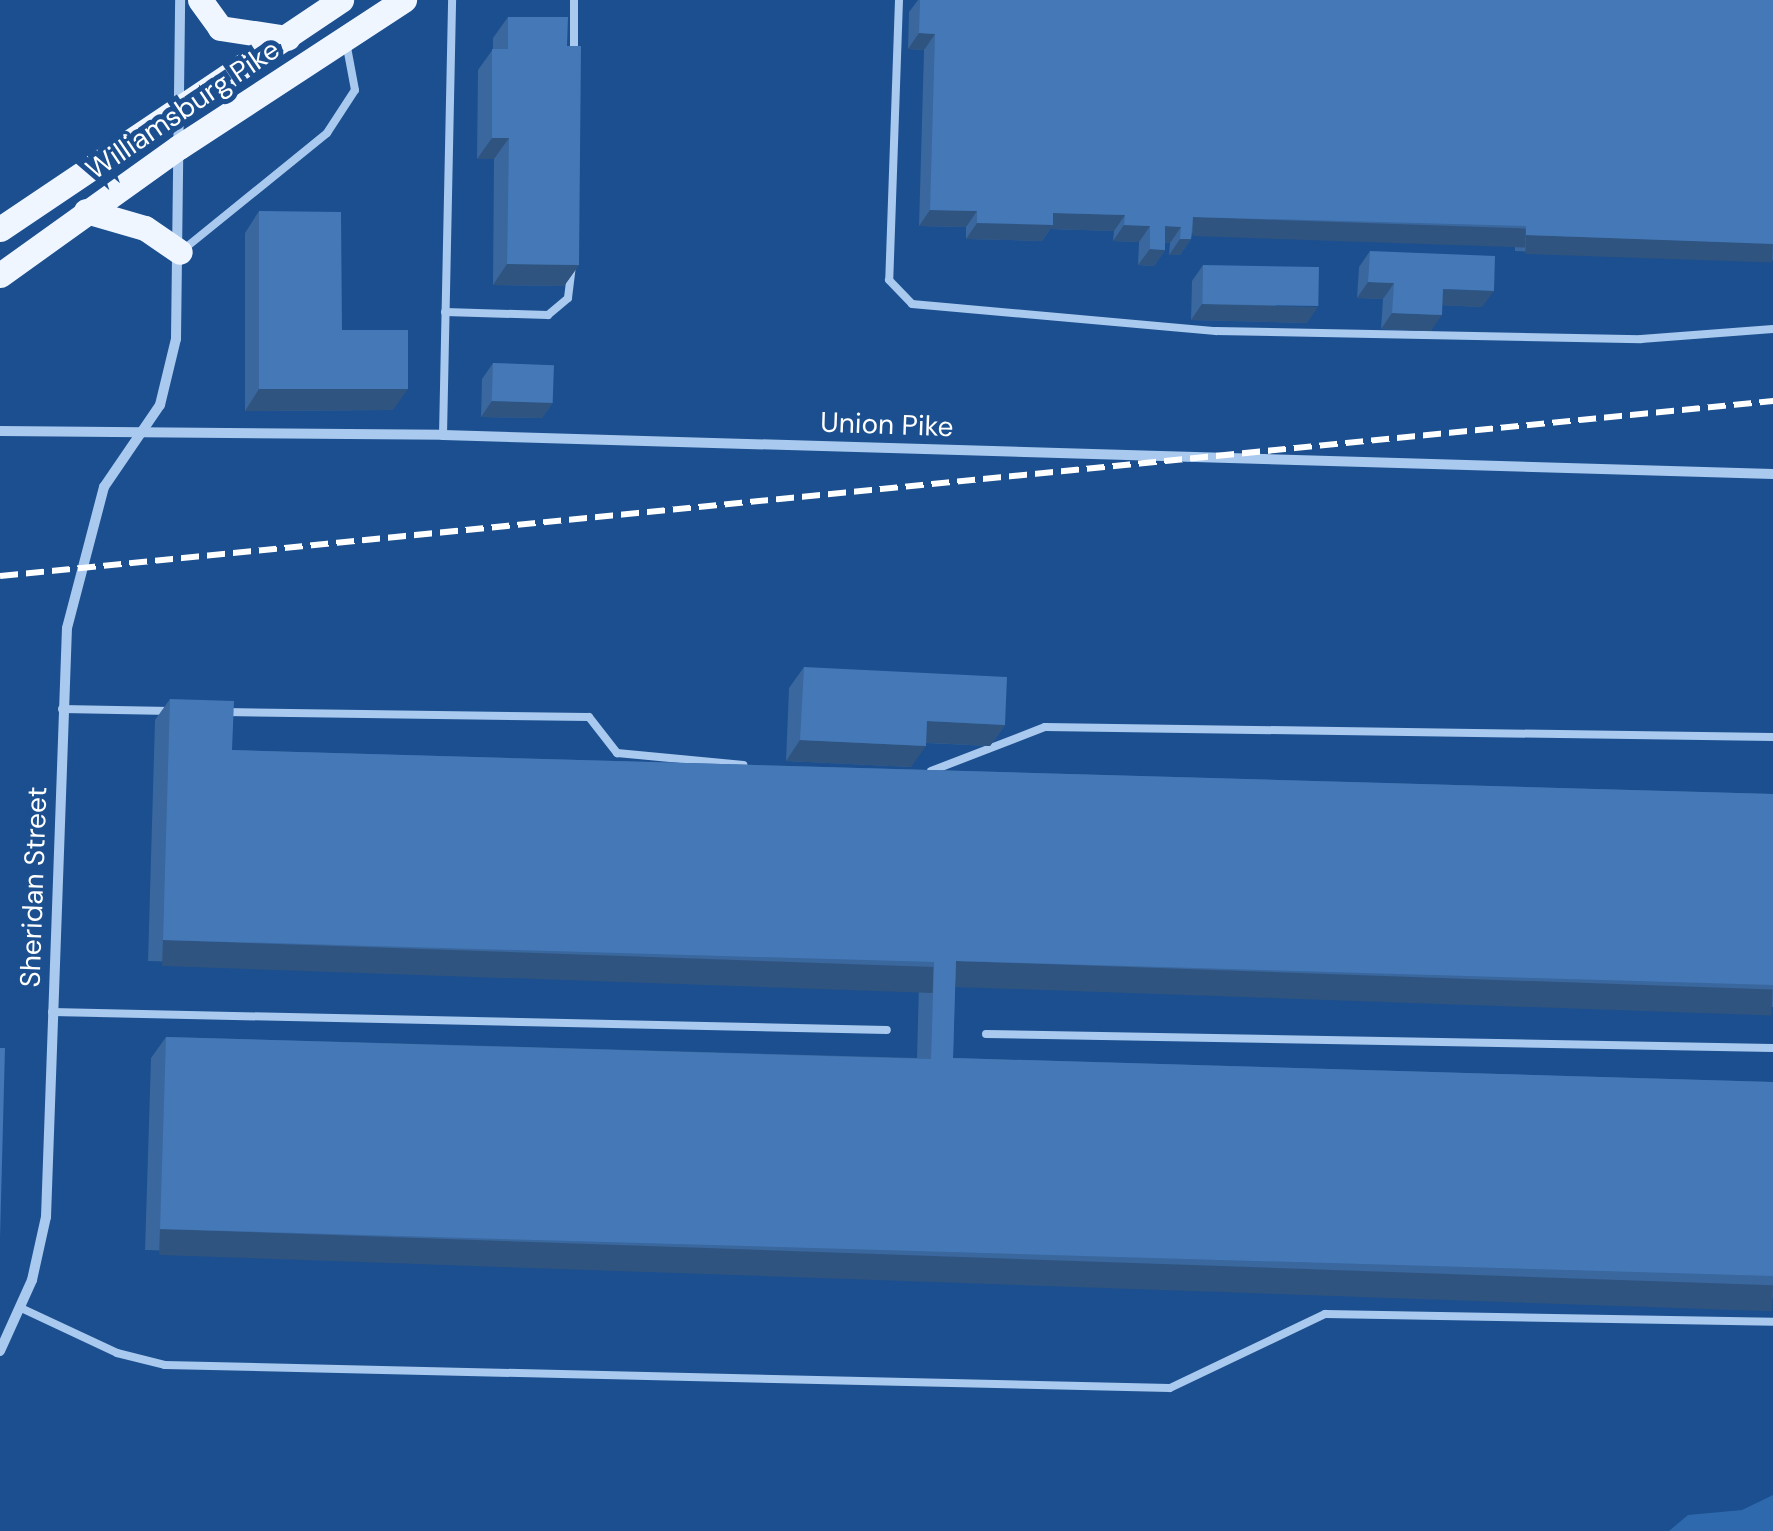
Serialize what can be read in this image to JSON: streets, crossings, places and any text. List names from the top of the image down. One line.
{"streets":{"main road":["Williamsburg Pike"],"street":["Union Pike","Sheridan Street"]},"crossings":[["Williamsburg Pike","Sheridan Street"],["Union Pike","Sheridan Street"]]}
